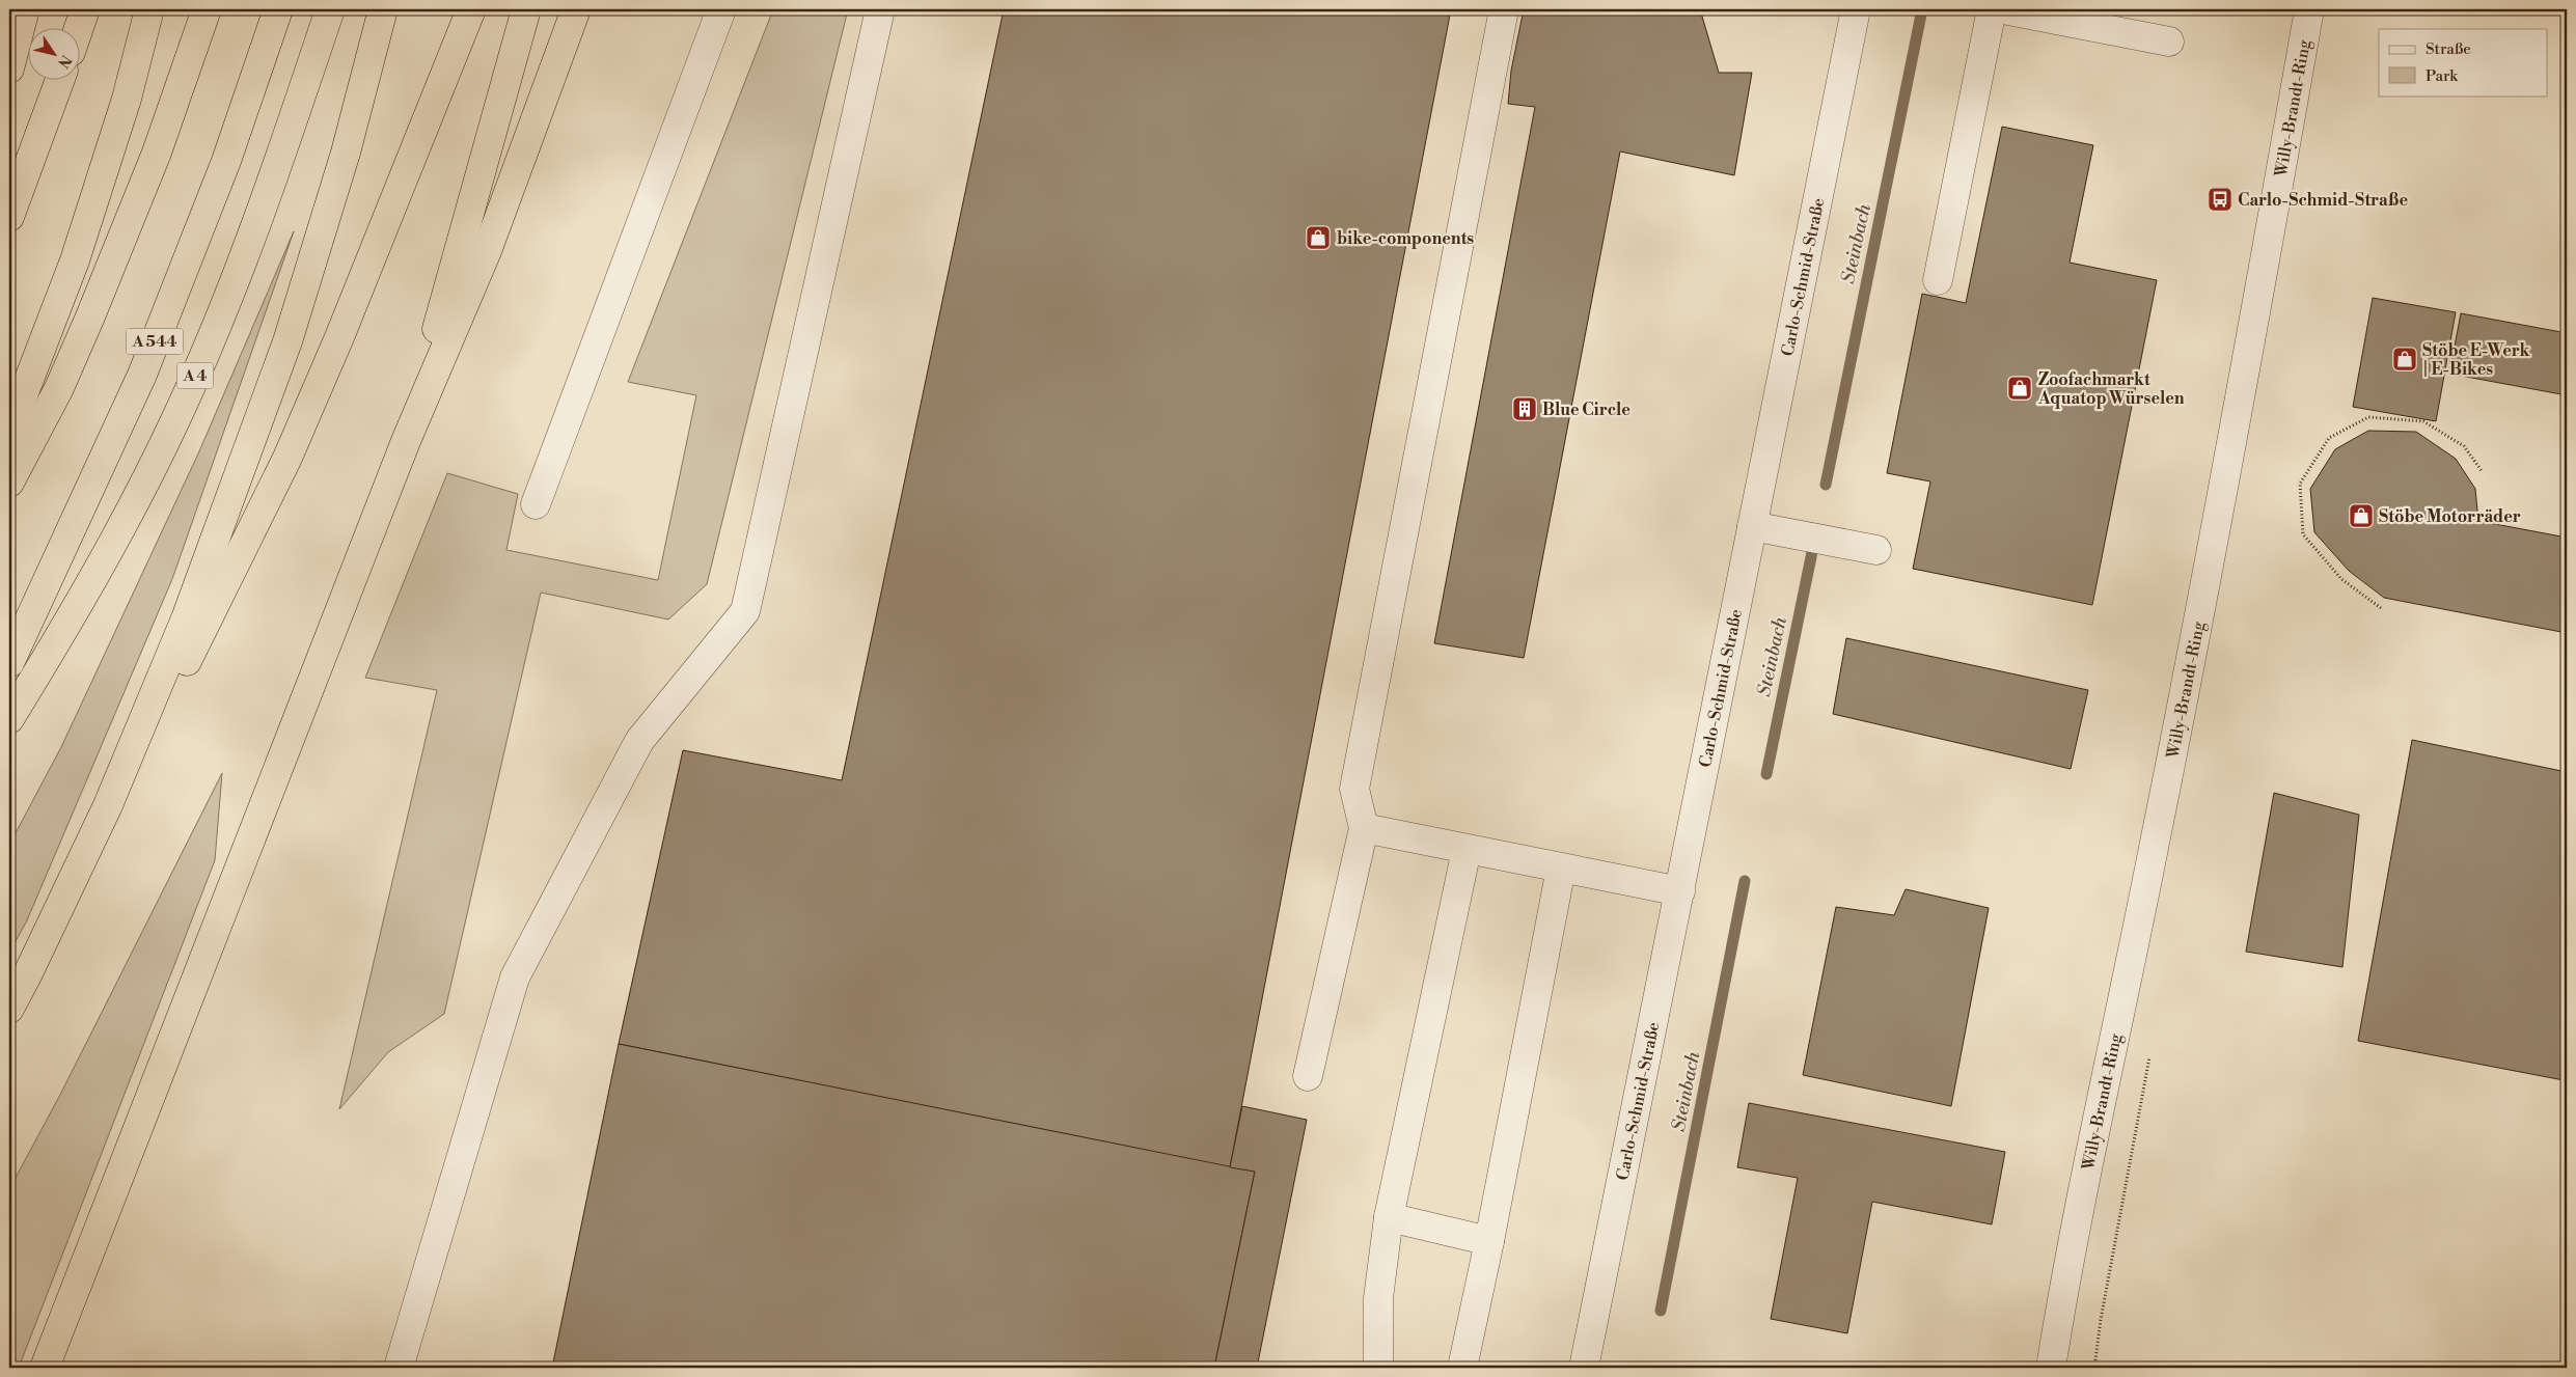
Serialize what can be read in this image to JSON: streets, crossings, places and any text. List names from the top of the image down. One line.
{"streets":{"highway":["A 544","A 4"],"street":["Willy-Brandt-Ring","Carlo-Schmid-Straße"]},"water":["Steinbach"],"places":{"bus stop":["Carlo-Schmid-Straße"],"shop":["bike-components","Stöbe E-Werk | E-Bikes","Zoofachmarkt Aquatop Würselen","Stöbe Motorräder"],"building":["Blue Circle"]},"legend":["Straße","Park"],"north":"bottom right"}
